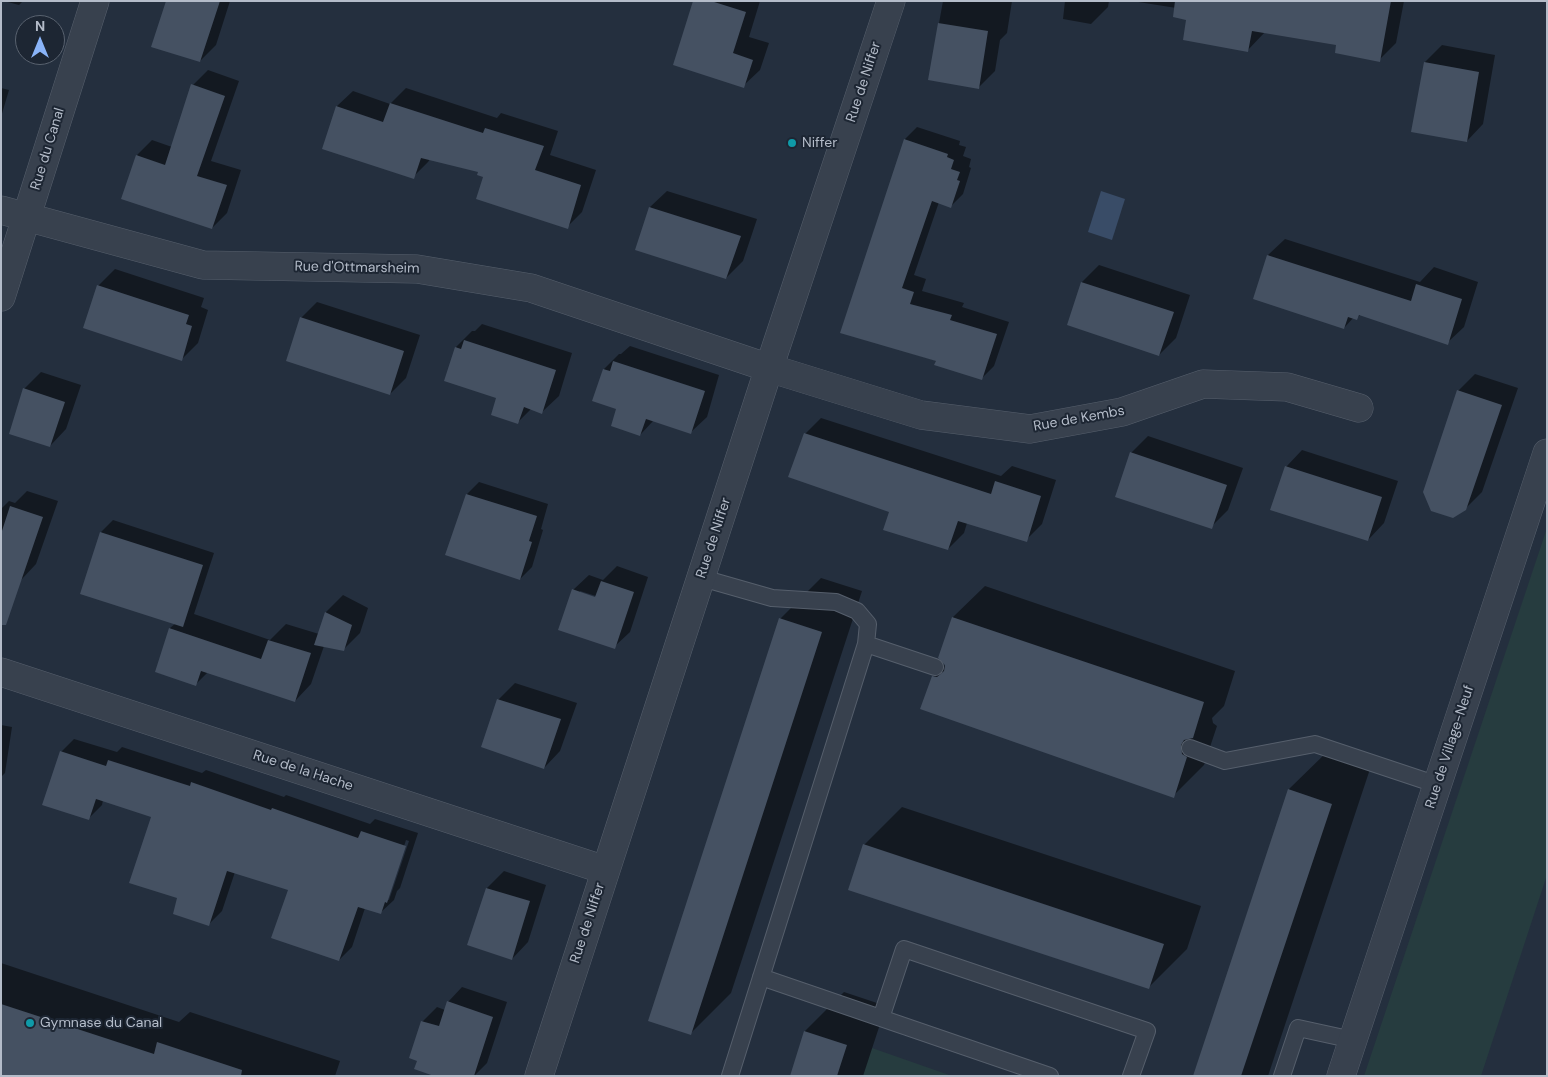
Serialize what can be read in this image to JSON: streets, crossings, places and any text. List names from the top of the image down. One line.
{"streets":{"street":["Rue de Niffer","Rue du Canal","Rue d'Ottmarsheim","Rue de Kembs","Rue de Village-Neuf","Rue de la Hache"]},"crossings":[["Rue de Niffer","Rue d'Ottmarsheim"],["Rue de Niffer","Rue de Kembs"],["Rue de Niffer","Rue de la Hache"],["Rue du Canal","Rue d'Ottmarsheim"],["Rue d'Ottmarsheim","Rue de Kembs"]],"places":["Niffer","Gymnase du Canal"],"north":"top"}
